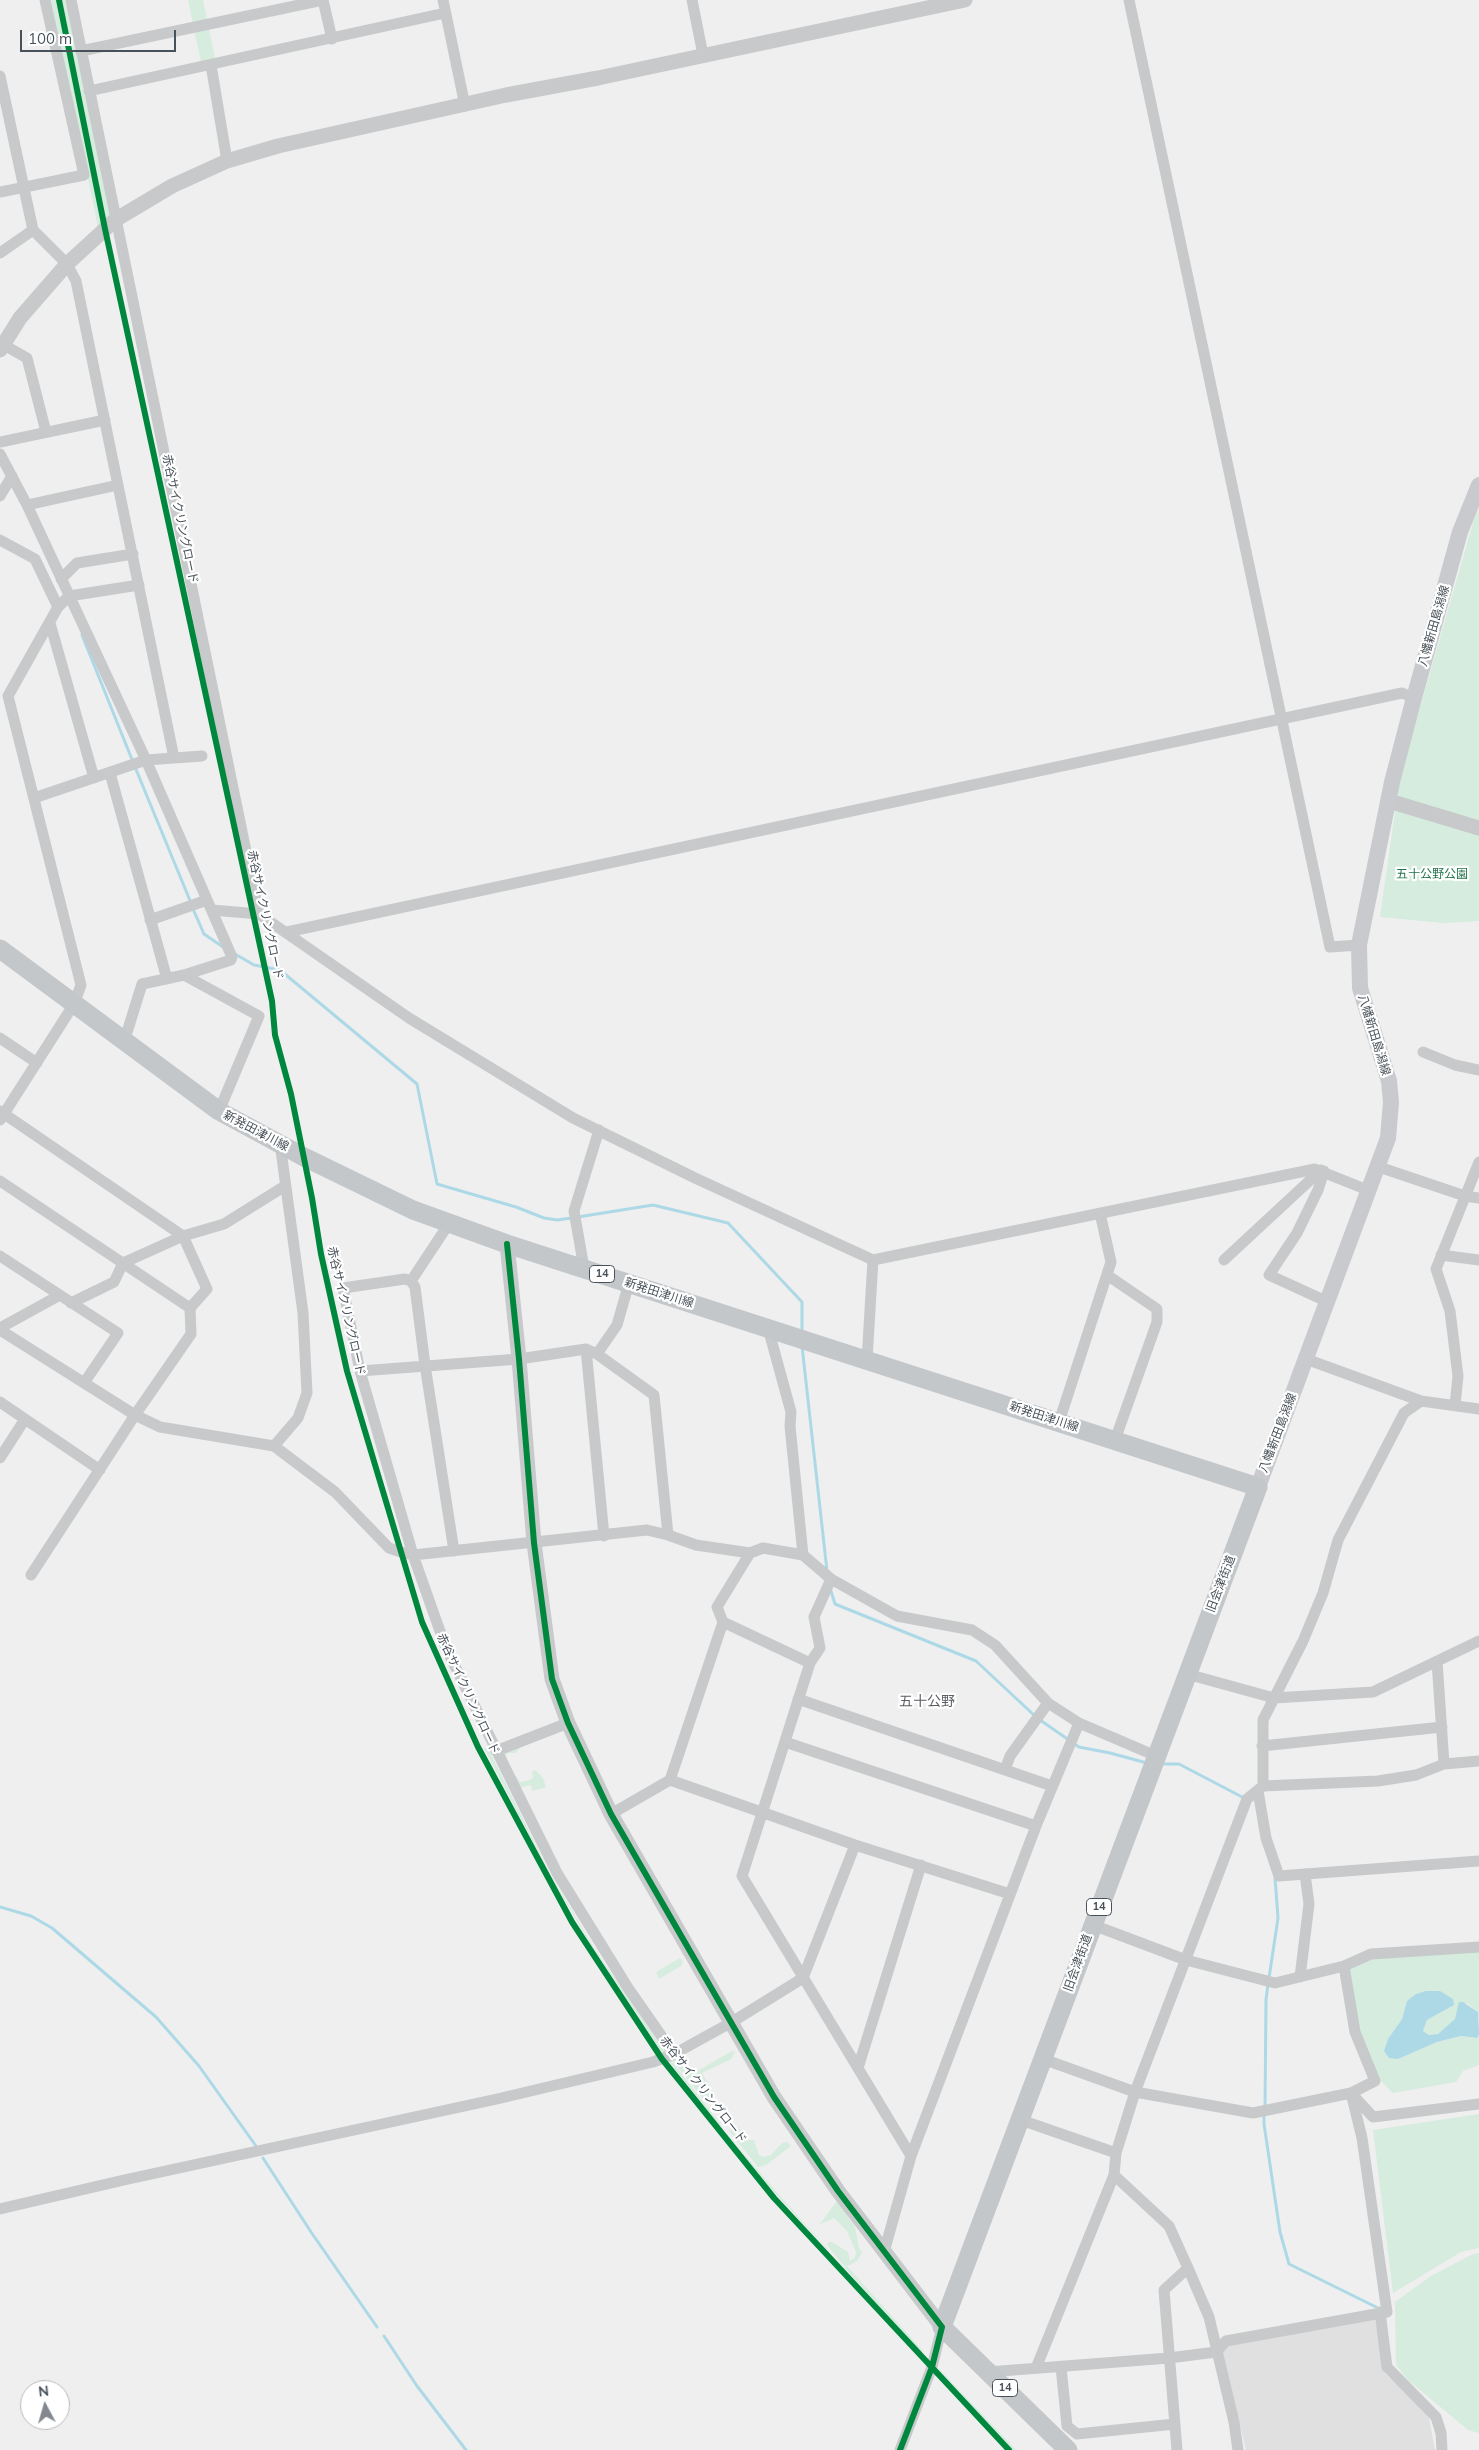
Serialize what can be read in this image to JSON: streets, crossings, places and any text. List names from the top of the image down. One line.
{"streets":{"main road":["八幡新田島潟線","新発田津川線","14","旧会津街道"],"cycle path":["赤谷サイクリングロード"]},"crossings":[["八幡新田島潟線","新発田津川線"],["八幡新田島潟線","旧会津街道"],["新発田津川線","旧会津街道"],["14","旧会津街道"]],"districts":["五十公野"],"parks":["五十公野公園"],"scale_bar":"100 m","north":"top"}
